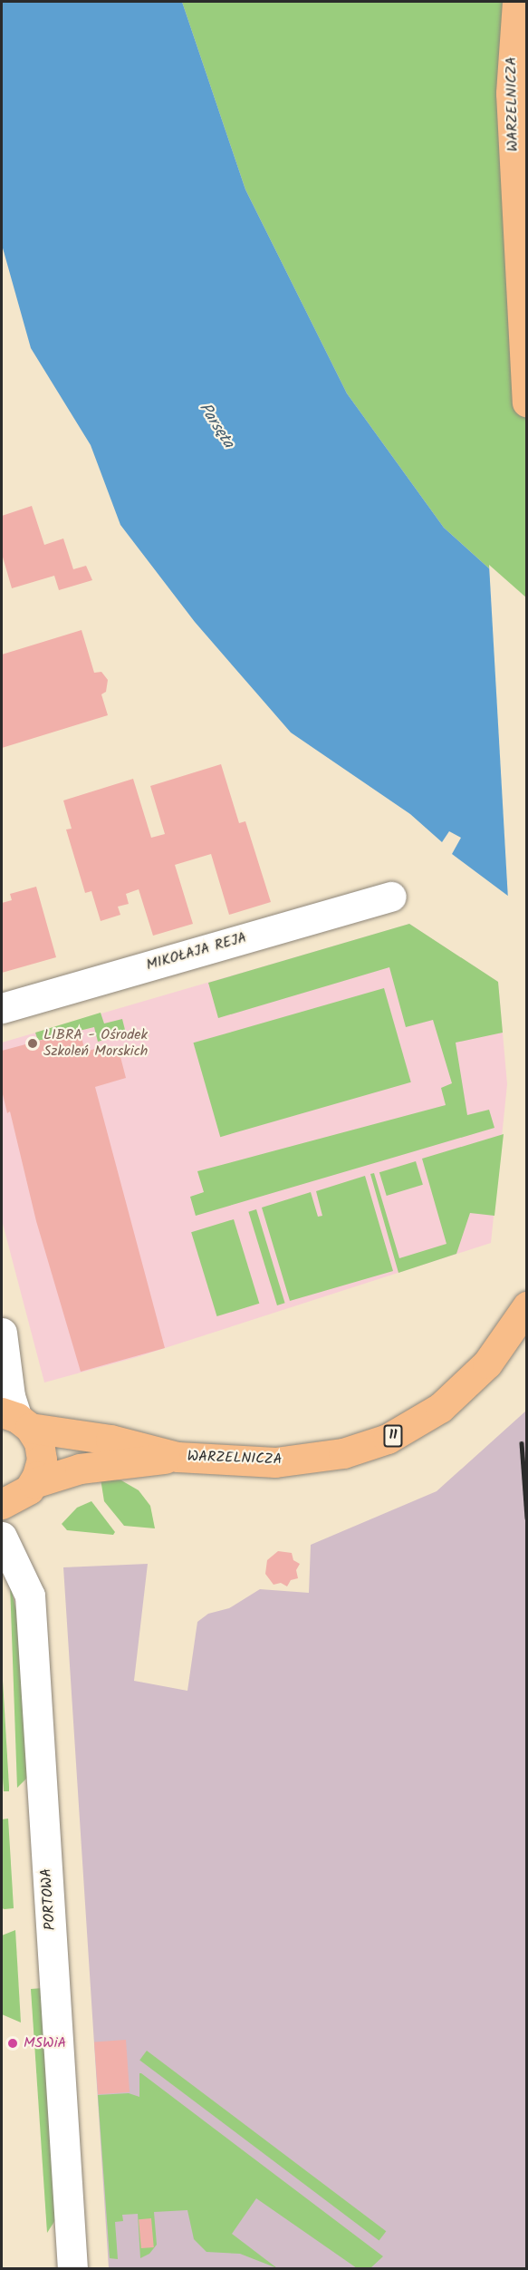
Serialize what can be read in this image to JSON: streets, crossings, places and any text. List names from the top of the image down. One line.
{"streets":{"main road":["WARZELNICZA","11"],"street":["MIKOŁAJA REJA","PORTOWA"]},"crossings":[["WARZELNICZA","11"]],"water":["Parsęta"],"places":["LIBRA - Ośrodek Szkoleń Morskich","MSWiA"]}
